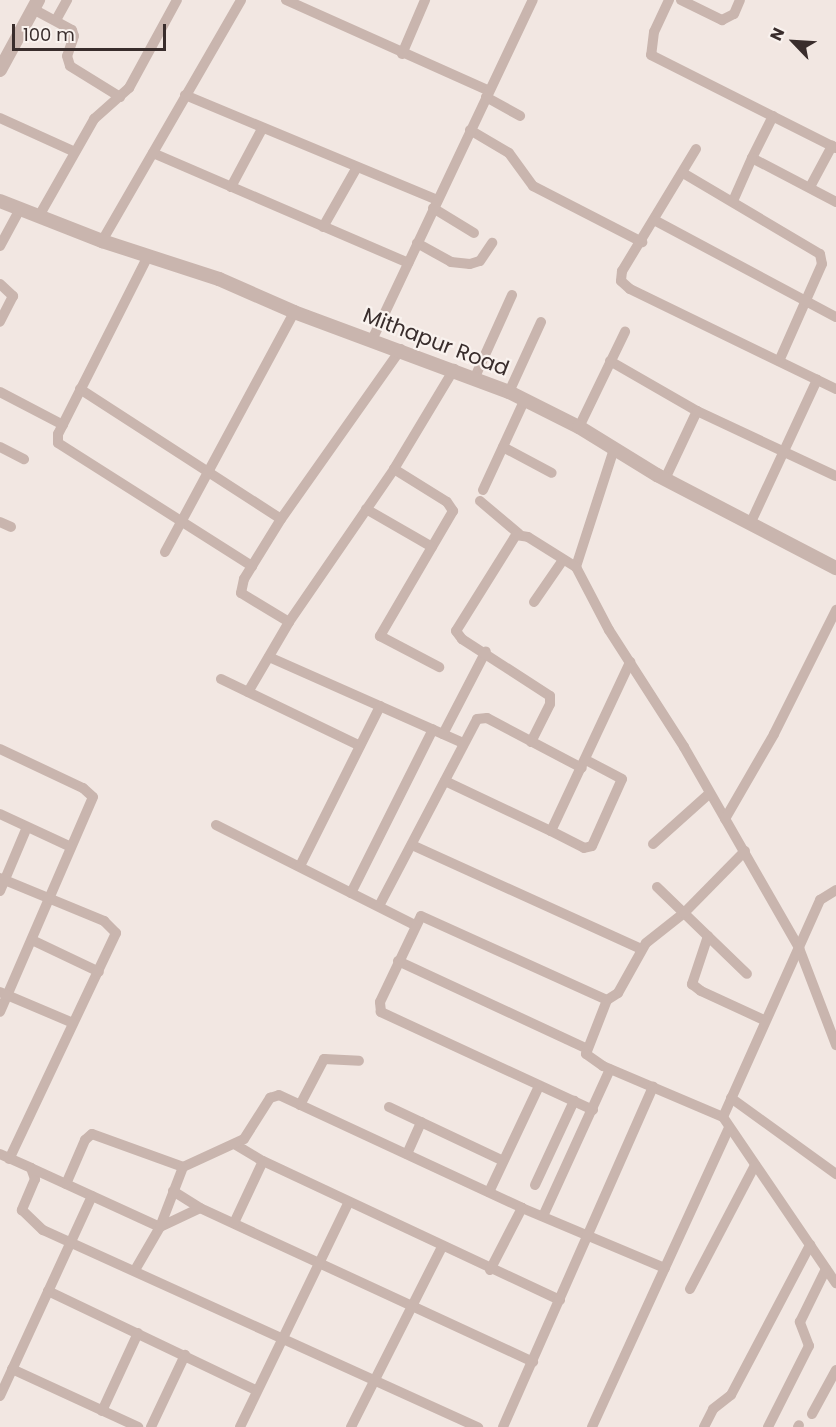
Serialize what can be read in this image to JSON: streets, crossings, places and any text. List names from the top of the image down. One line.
{"streets":{"street":["Mithapur Road"]},"scale_bar":"100 m","north":"top left"}
